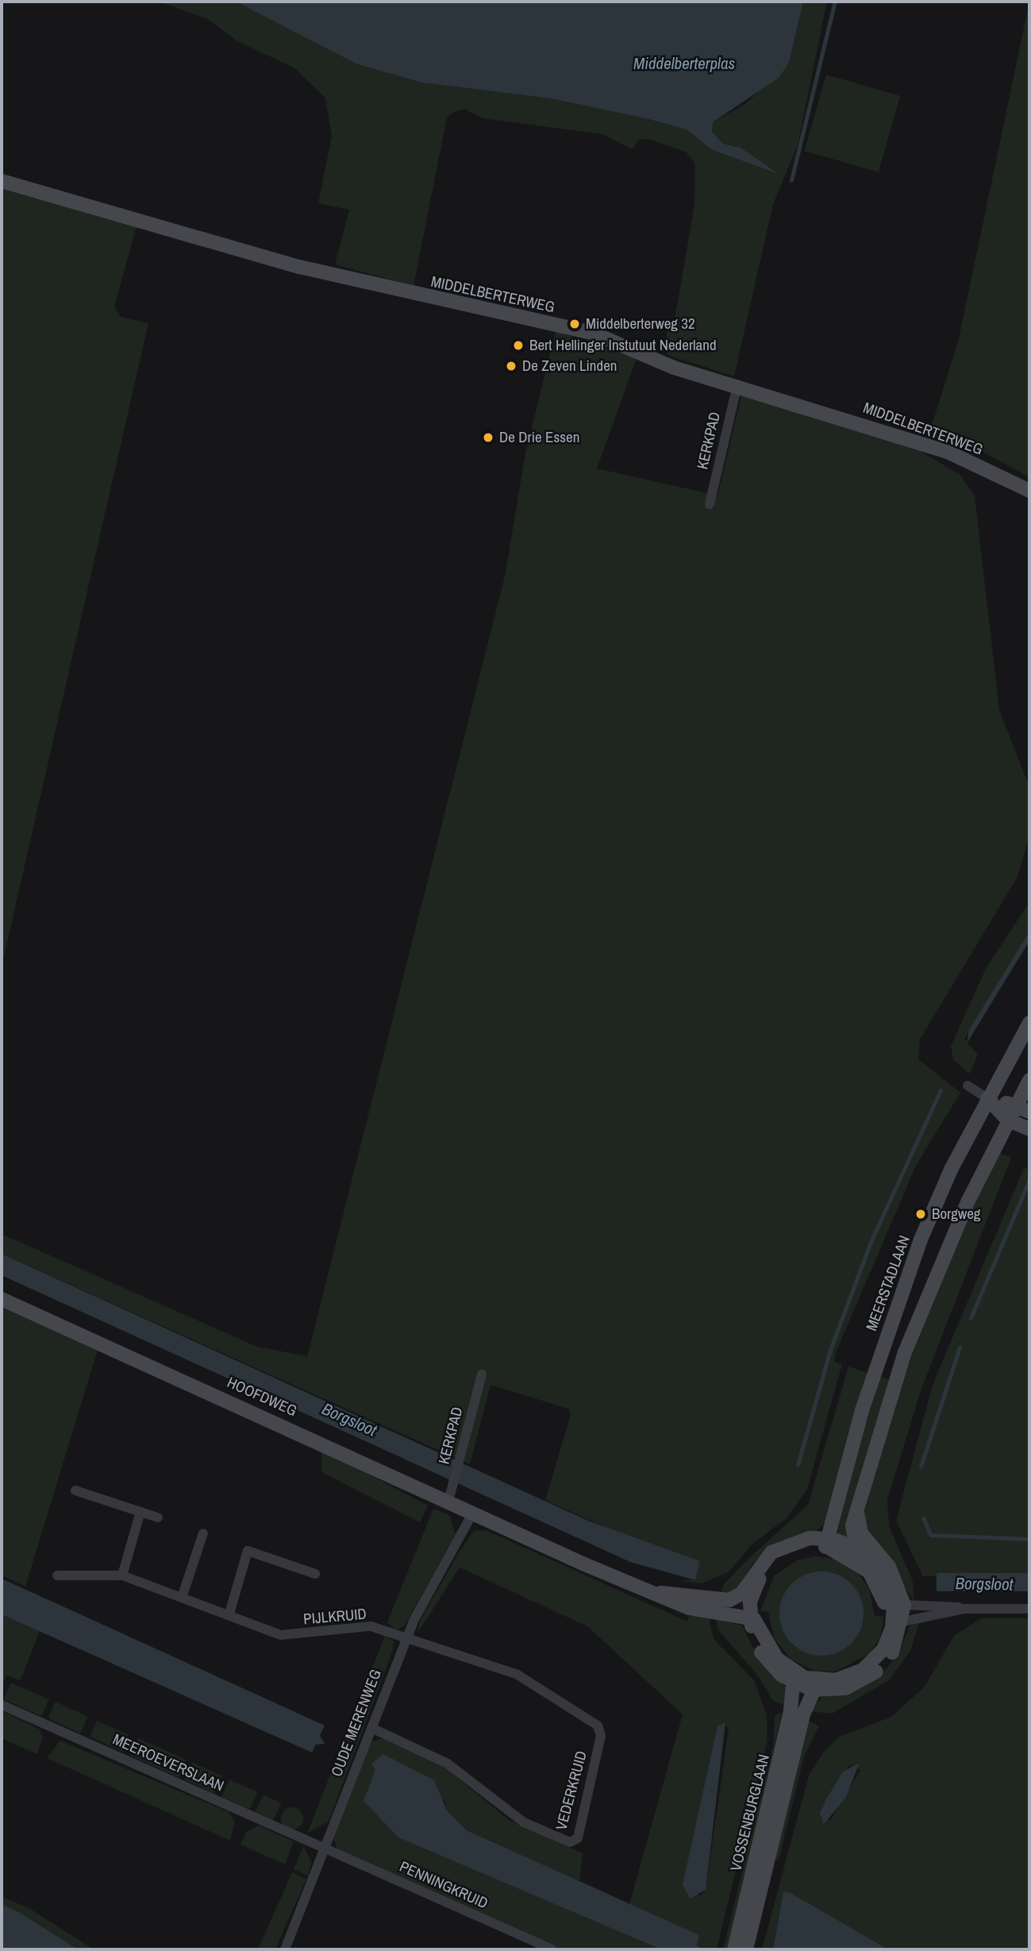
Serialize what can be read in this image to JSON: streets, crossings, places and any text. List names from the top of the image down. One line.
{"streets":{"main road":["MIDDELBERTERWEG","MEERSTADLAAN","HOOFDWEG","VOSSENBURGLAAN"],"street":["KERKPAD","PIJLKRUID","OUDE MERENWEG","MEEROEVERSLAAN","VEDERKRUID","PENNINGKRUID"]},"crossings":[["MIDDELBERTERWEG","KERKPAD"],["KERKPAD","HOOFDWEG"],["MEERSTADLAAN","HOOFDWEG"],["MEERSTADLAAN","VOSSENBURGLAAN"],["HOOFDWEG","OUDE MERENWEG"],["HOOFDWEG","VOSSENBURGLAAN"],["PIJLKRUID","OUDE MERENWEG"],["PIJLKRUID","VEDERKRUID"],["OUDE MERENWEG","MEEROEVERSLAAN"],["OUDE MERENWEG","VEDERKRUID"],["OUDE MERENWEG","PENNINGKRUID"],["MEEROEVERSLAAN","PENNINGKRUID"]],"water":["Middelberterplas","Borgsloot"],"places":["Middelberterweg 32","Bert Hellinger Instutuut Nederland","De Zeven Linden","De Drie Essen","Borgweg"]}
